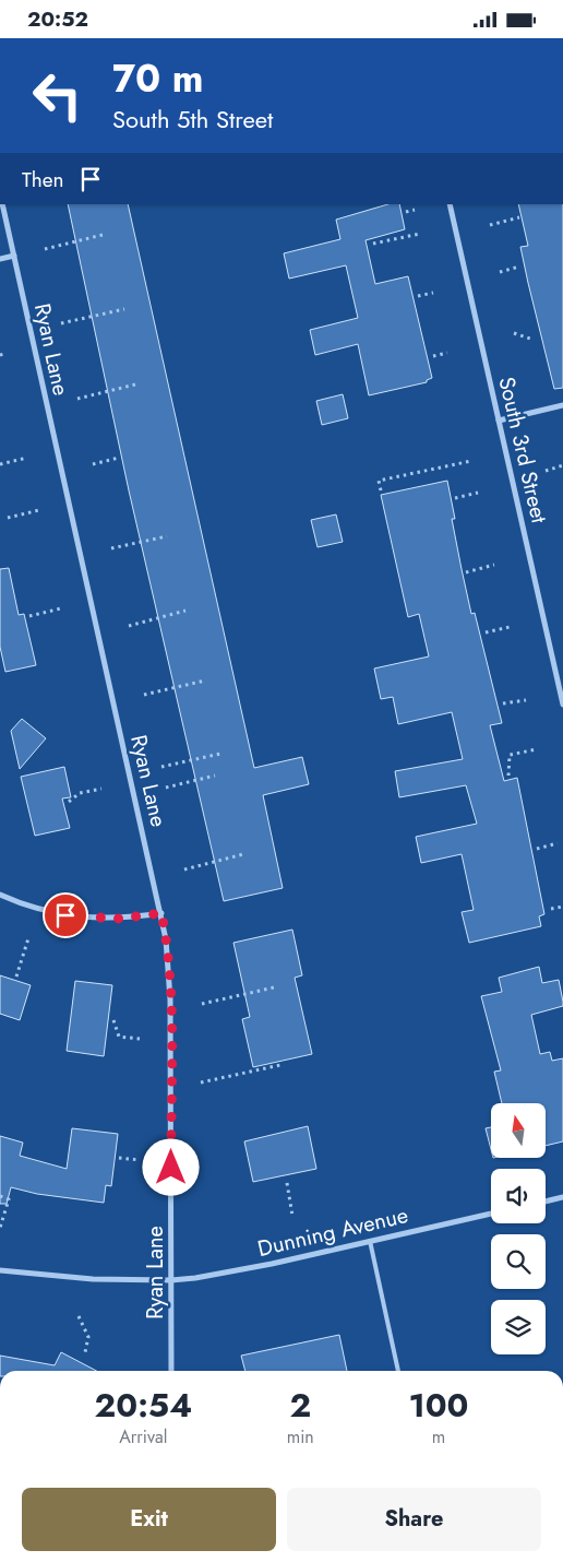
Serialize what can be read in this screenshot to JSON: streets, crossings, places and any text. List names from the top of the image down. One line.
{"streets":{"street":["Ryan Lane","South 3rd Street","Dunning Avenue"]},"crossings":[["Ryan Lane","Dunning Avenue"]],"north":"top","page":{"status":"20:52","turn":["70 m","South 5th Street"],"then":"Then","eta":["20:54","Arrival","2","min","100","m"],"buttons":["Exit","Share"]}}
